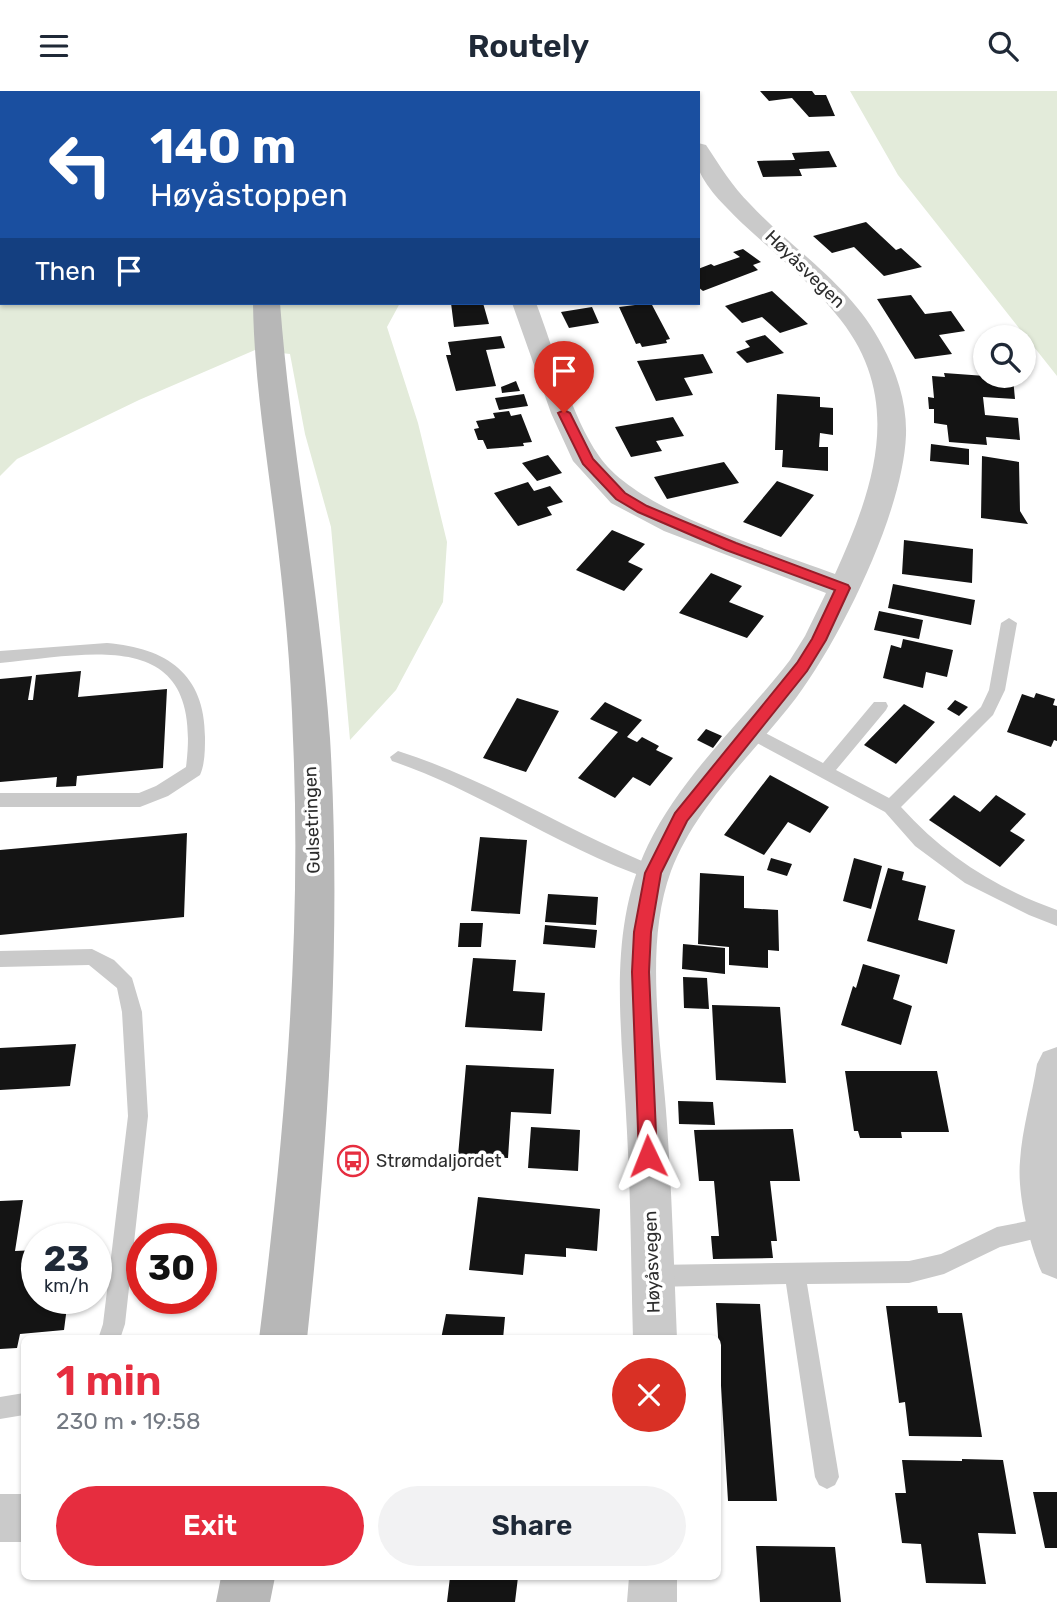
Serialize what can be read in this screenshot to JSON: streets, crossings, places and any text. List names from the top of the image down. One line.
{"streets":{"street":["Høyåsvegen","Gulsetringen"]},"places":{"bus stop":["Strømdaljordet"]},"page":{"header":"Routely","turn":["140 m","Høyåstoppen"],"then":"Then","speed":"23 km/h","limit":"30","heading":["1 min","230 m · 19:58"],"buttons":["Exit","Share"]}}
